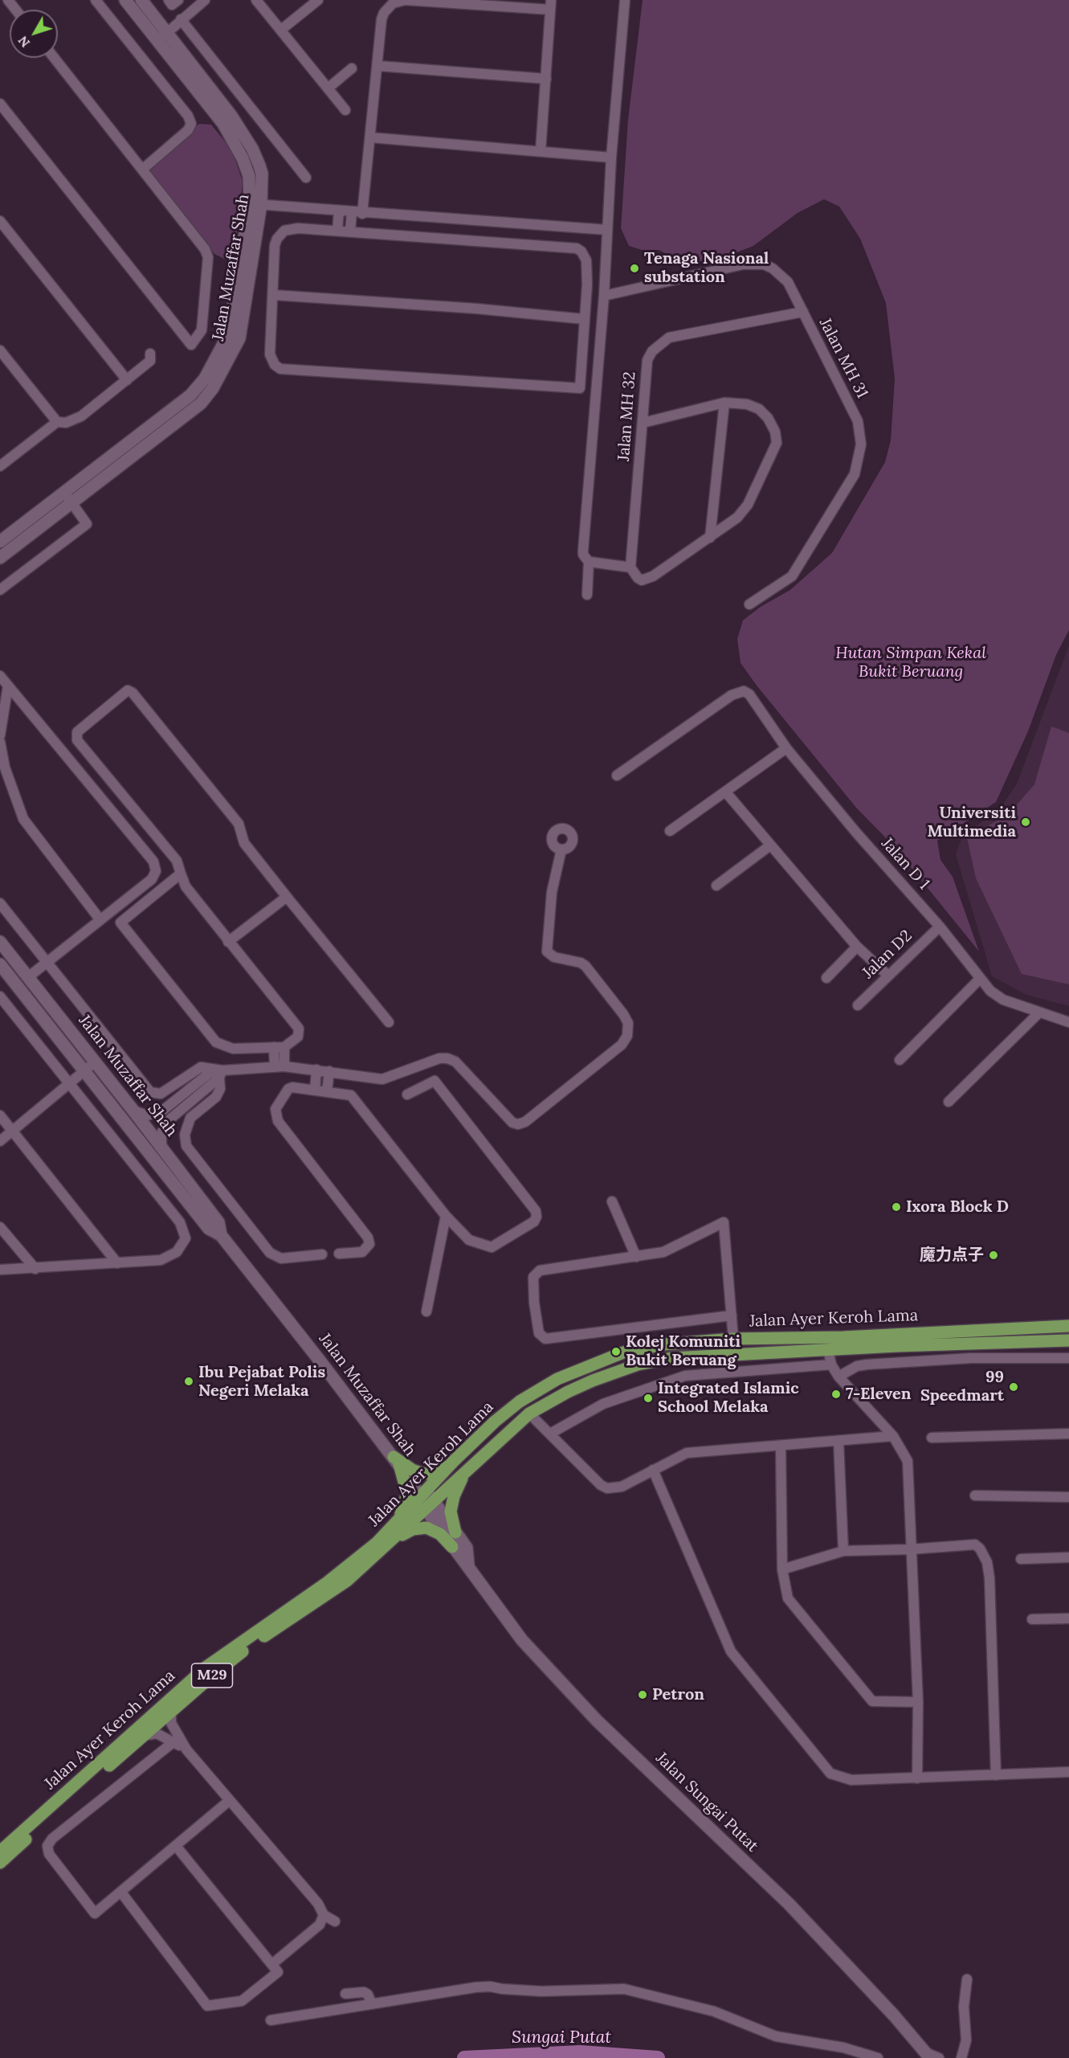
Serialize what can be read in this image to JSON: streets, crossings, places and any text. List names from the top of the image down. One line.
{"streets":{"main road":["Jalan Muzaffar Shah","Jalan Ayer Keroh Lama","M29","Jalan Sungai Putat"],"street":["Jalan MH 31","Jalan MH 32","Jalan D 1","Jalan D2"]},"crossings":[["Jalan Muzaffar Shah","Jalan Ayer Keroh Lama"],["Jalan Muzaffar Shah","Jalan Sungai Putat"],["Jalan MH 31","Jalan MH 32"],["Jalan D 1","Jalan D2"],["Jalan Ayer Keroh Lama","Jalan Sungai Putat"]],"water":["Sungai Putat"],"parks":["Hutan Simpan Kekal Bukit Beruang"],"places":["Tenaga Nasional substation","Universiti Multimedia","Ixora Block D","魔力点子","Kolej Komuniti Bukit Beruang","Ibu Pejabat Polis Negeri Melaka","99 Speedmart","7-Eleven","Integrated Islamic School Melaka","Petron"],"north":"bottom left"}
